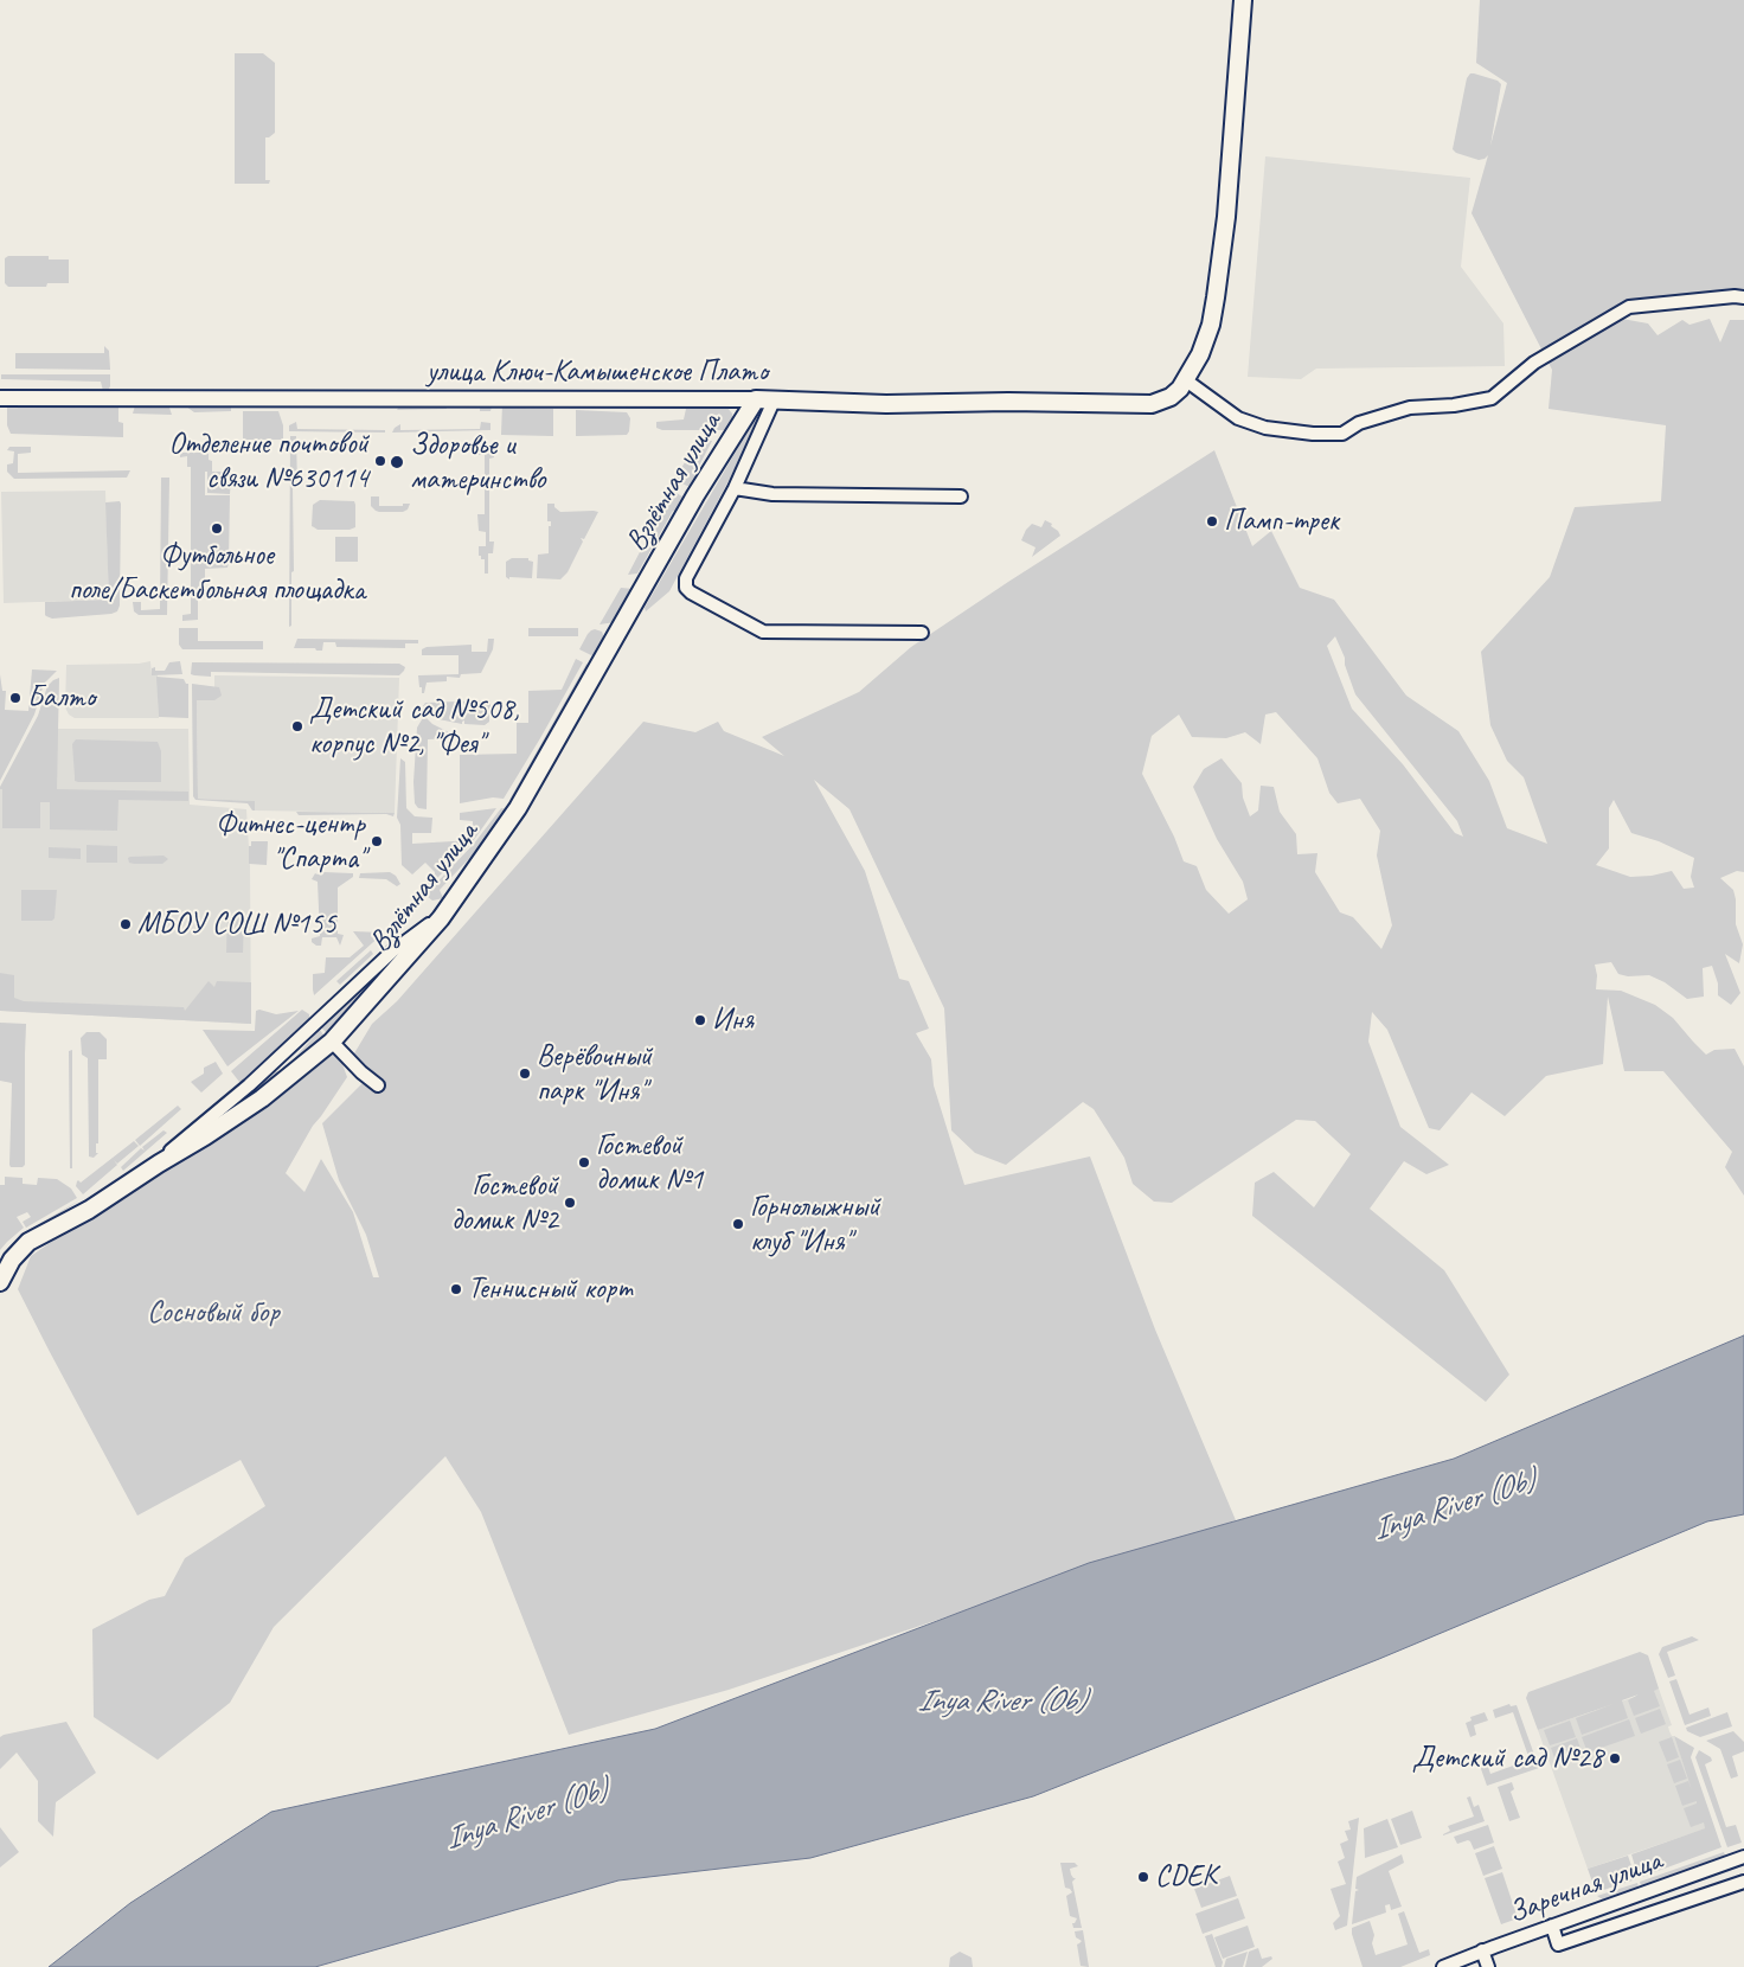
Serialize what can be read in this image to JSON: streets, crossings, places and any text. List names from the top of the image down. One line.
{"streets":{"main road":["улица Ключ-Камышенское Плато","Взлётная улица"],"street":["Заречная улица"]},"crossings":[["улица Ключ-Камышенское Плато","Взлётная улица"]],"water":["Inya River (Ob)"],"parks":["Сосновый бор"],"places":["Отделение почтовой связи №630114","Здоровье и материнство","Памп-трек","Футбольное поле/Баскетбольная площадка","Балто","Детский сад №508, корпус №2, \"Фея\"","Фитнес-центр \"Спарта\"","МБОУ СОШ №155","Иня","Верёвочный парк \"Иня\"","Гостевой домик №1","Гостевой домик №2","Горнолыжный клуб \"Иня\"","Теннисный корт","Детский сад №28","CDEK"]}
